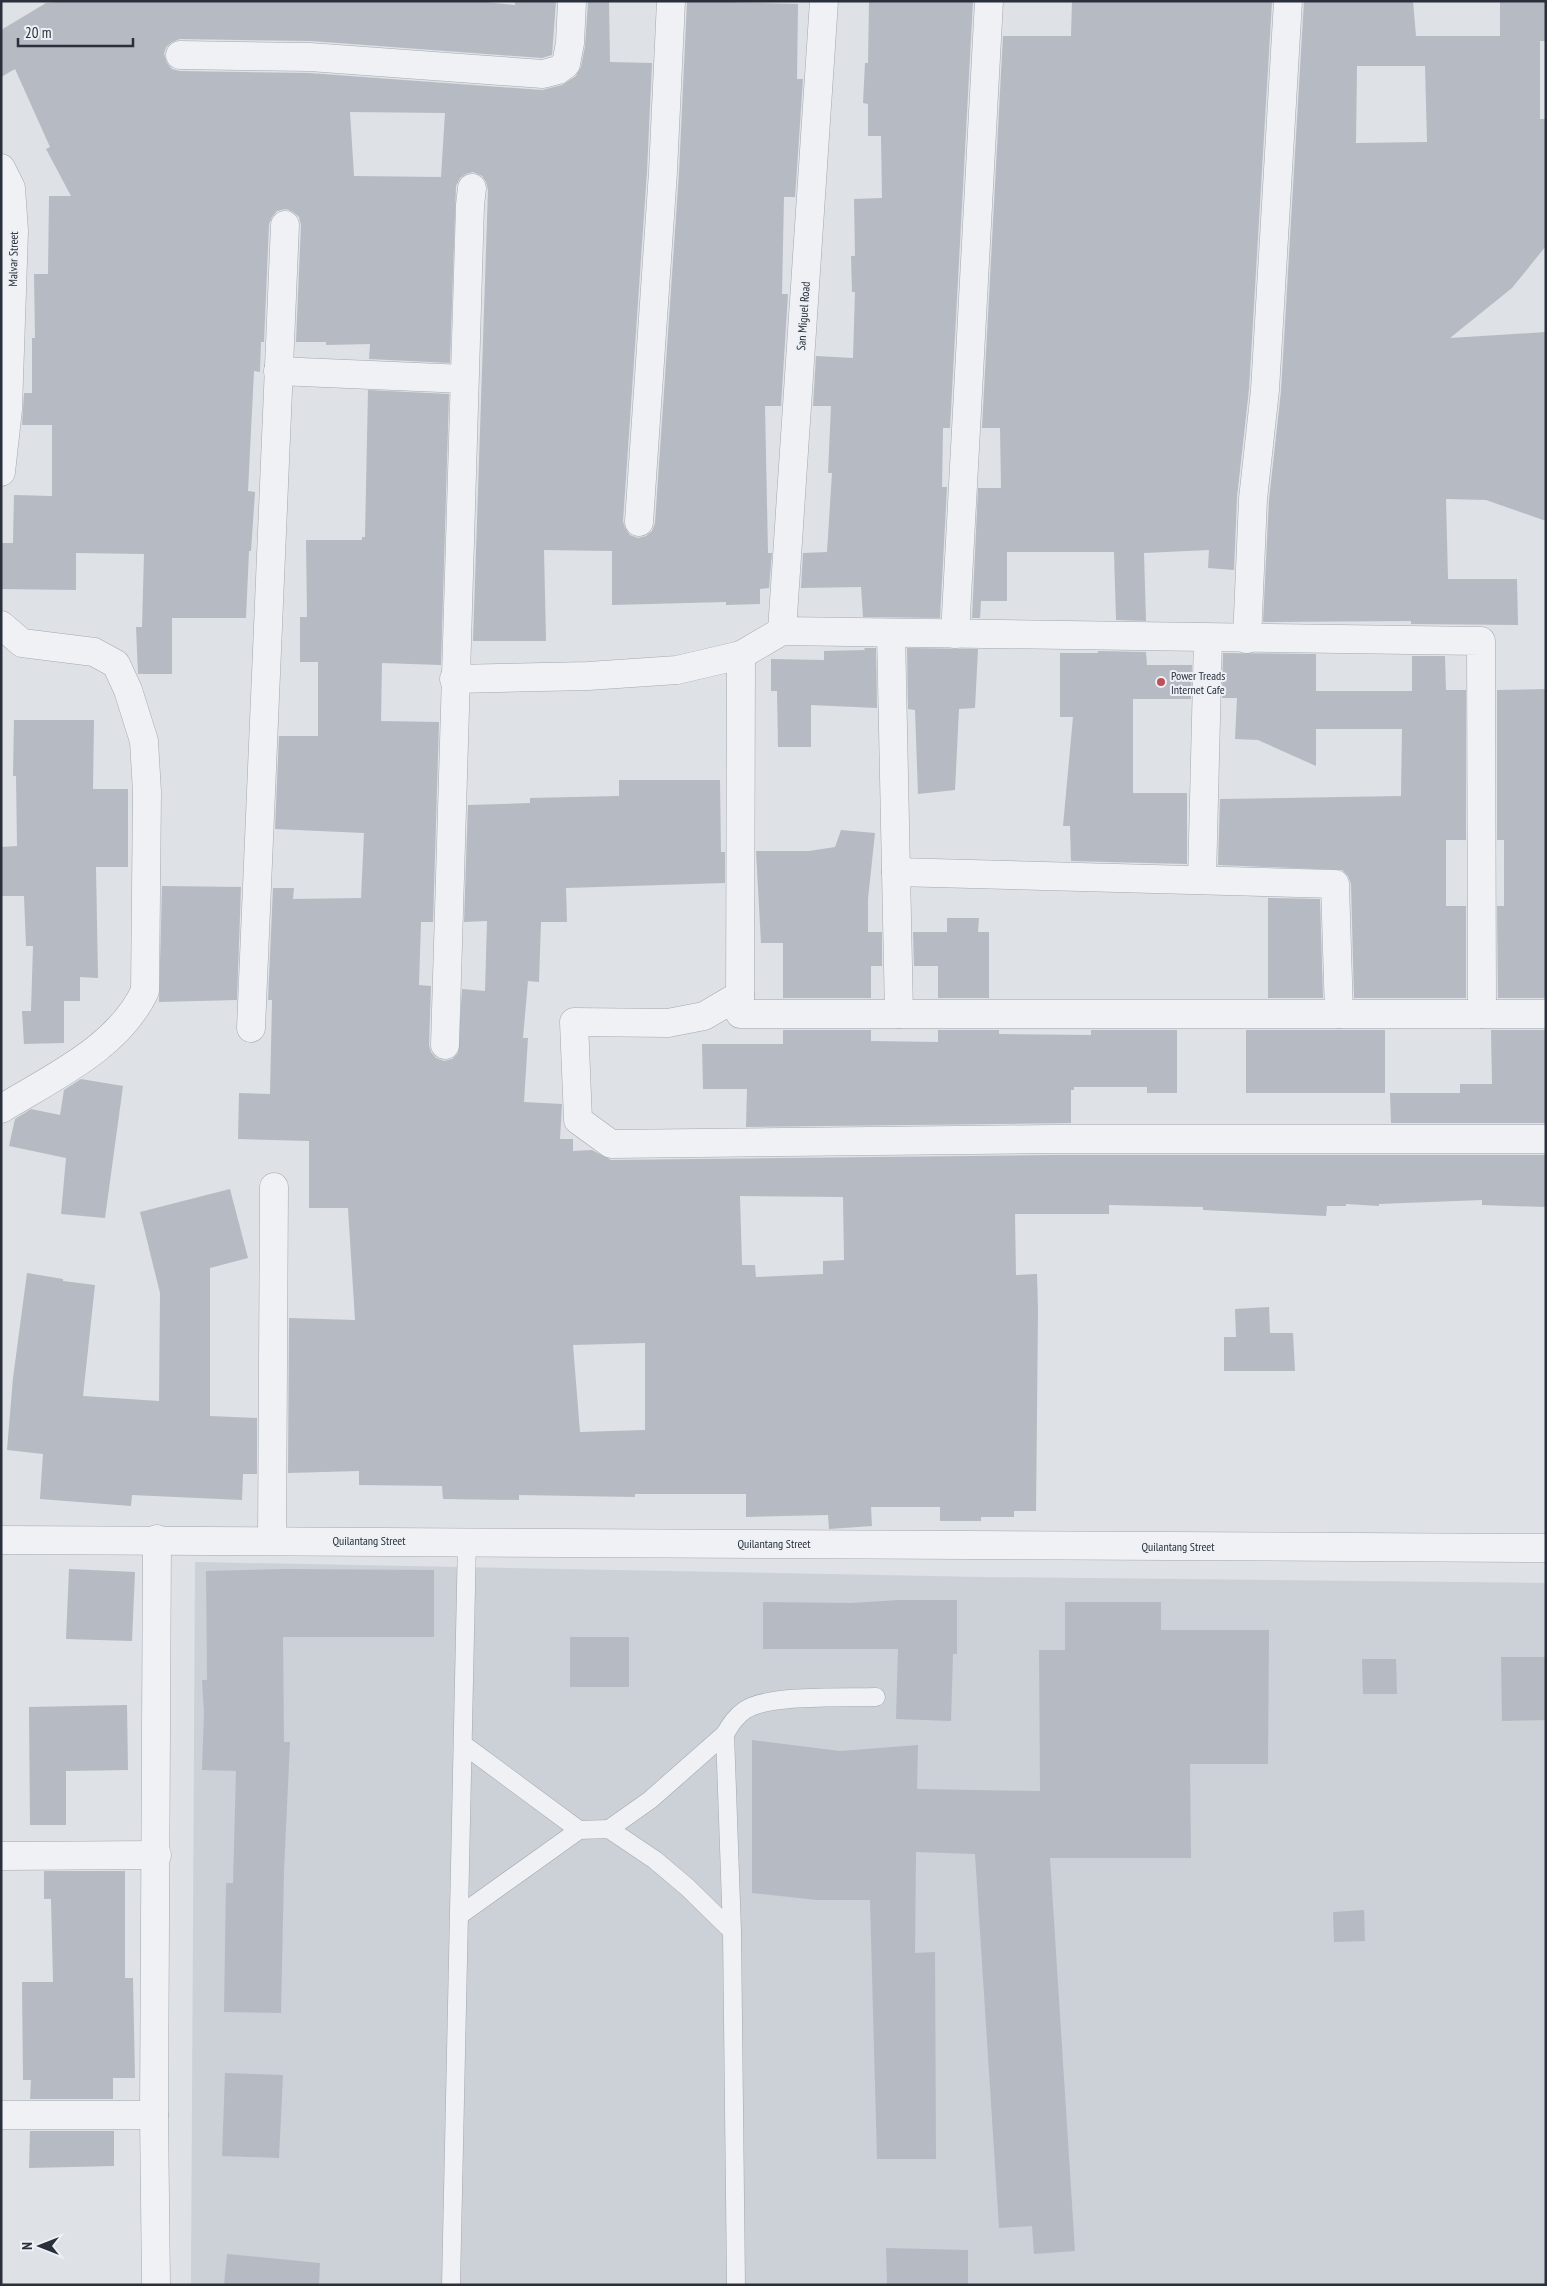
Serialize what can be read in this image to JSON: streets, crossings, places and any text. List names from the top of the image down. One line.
{"streets":{"street":["Malvar Street","San Miguel Road","Quilantang Street"]},"places":["Power Treads Internet Cafe"],"scale_bar":"20 m","north":"left"}
